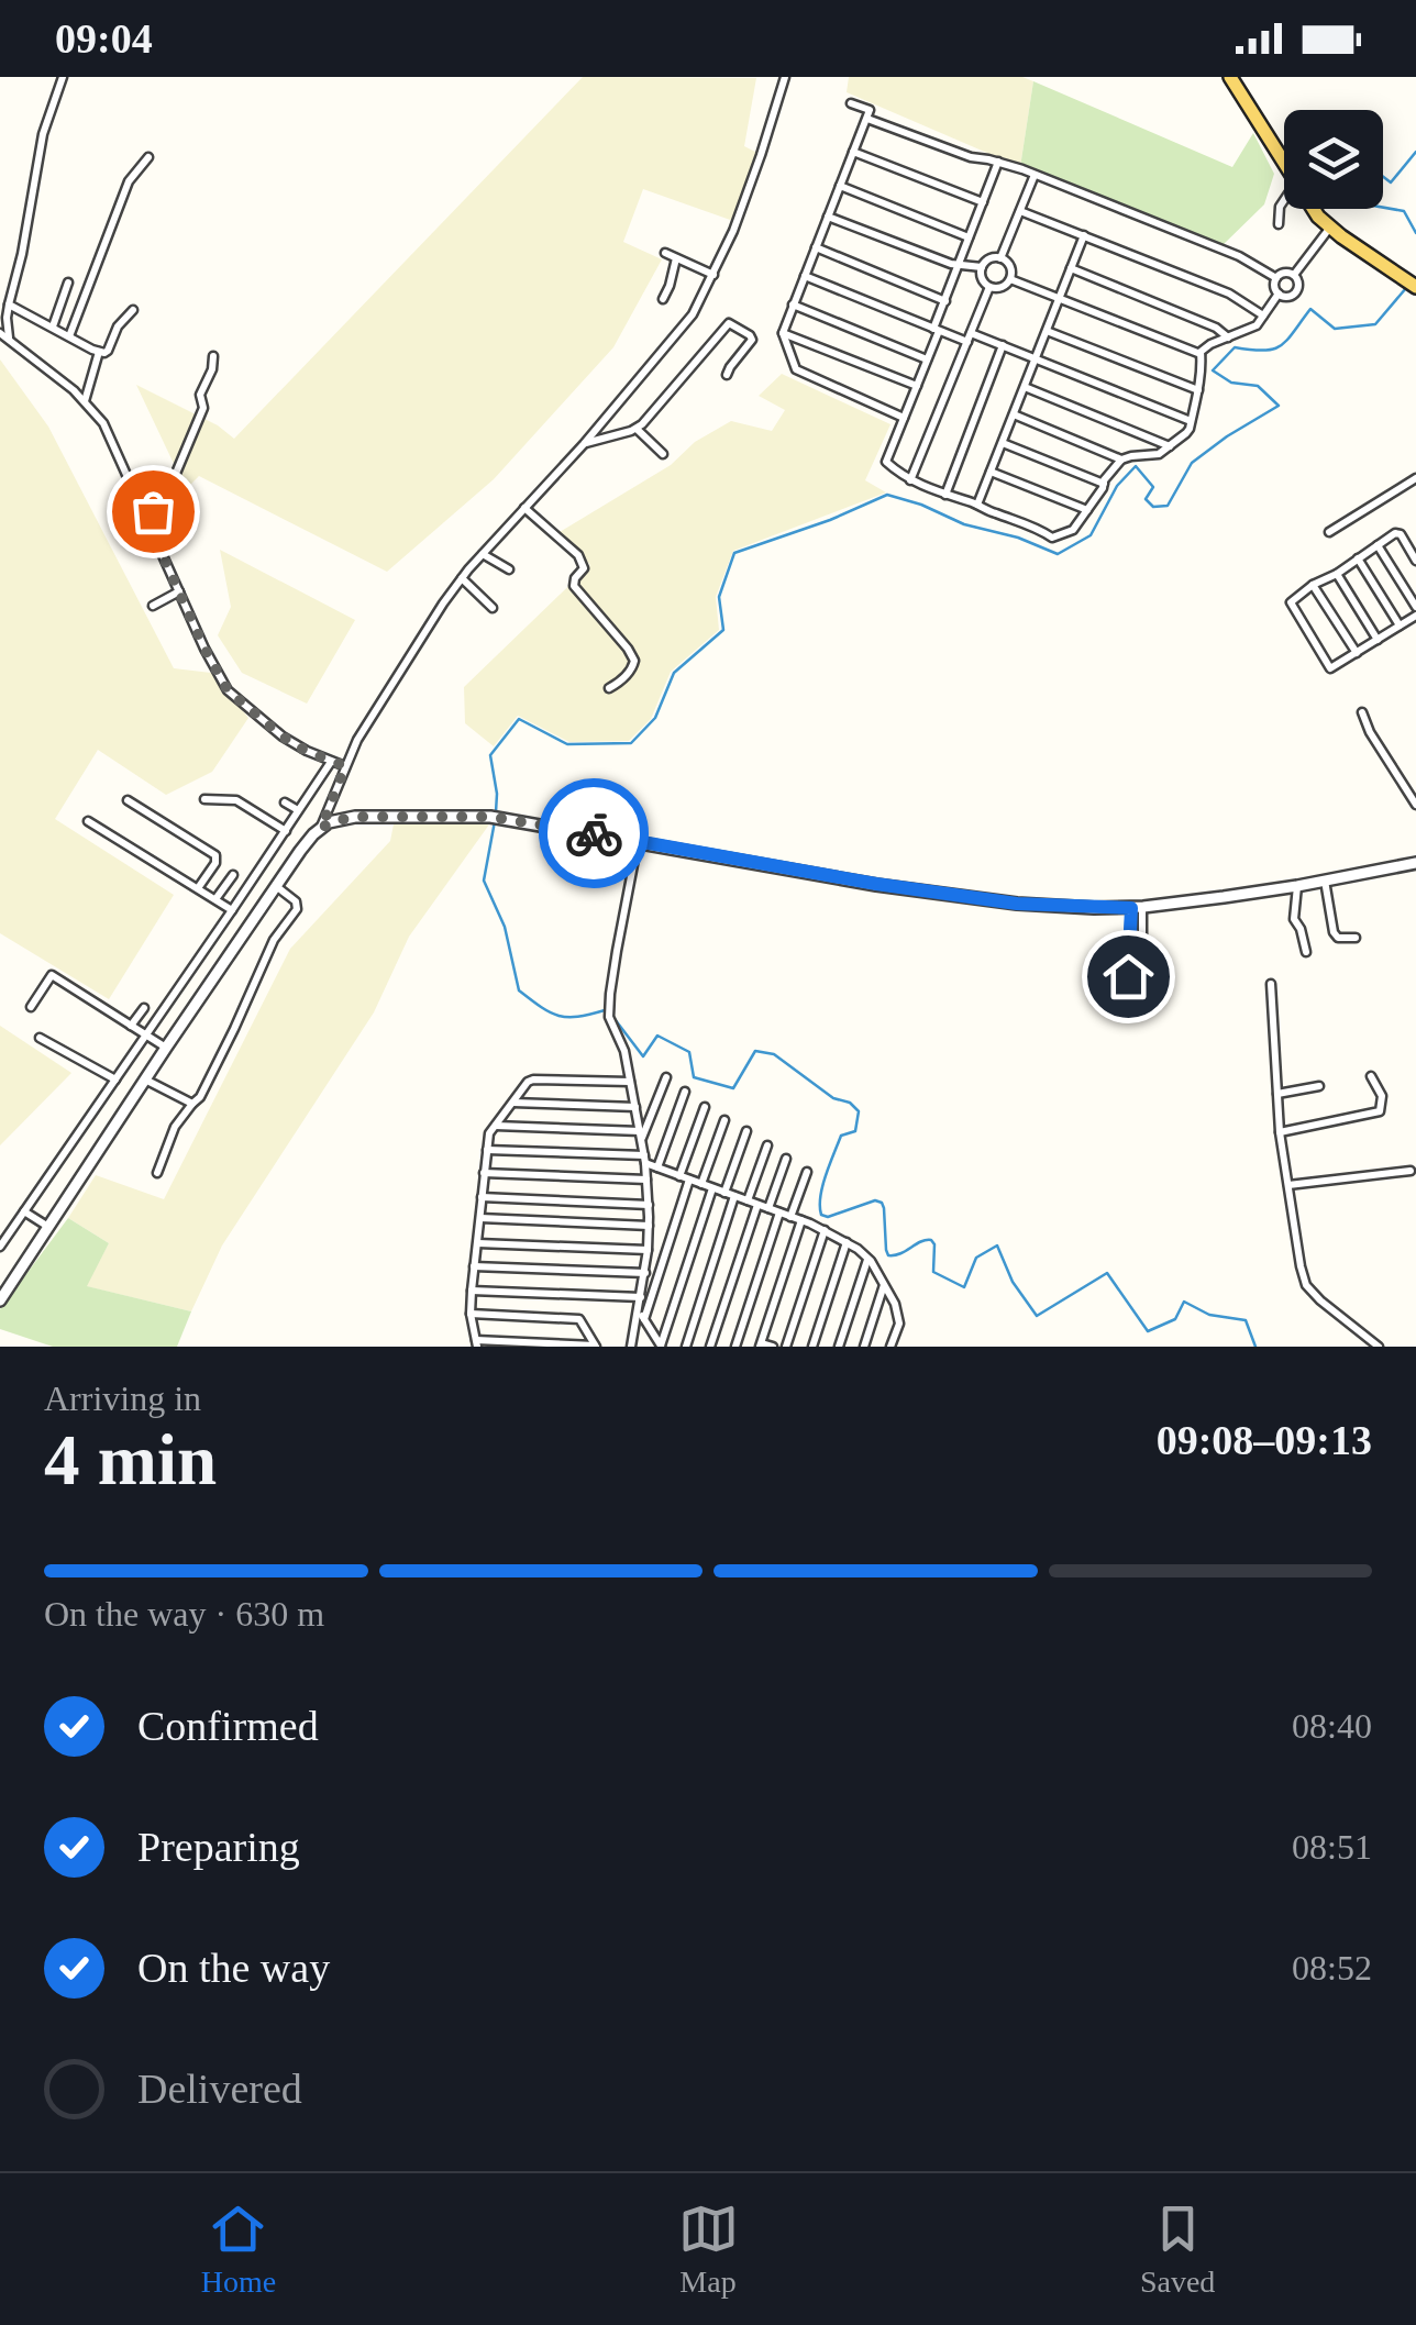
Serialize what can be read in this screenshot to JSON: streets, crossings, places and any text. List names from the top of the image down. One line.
{"page":{"status":"09:04","heading":["4 min","Arriving in","09:08–09:13"],"bar":"On the way · 630 m","list":[["Confirmed","08:40"],["Preparing","08:51"],["On the way","08:52"],"Delivered"],"tabs":["Home","Map","Saved"]}}
